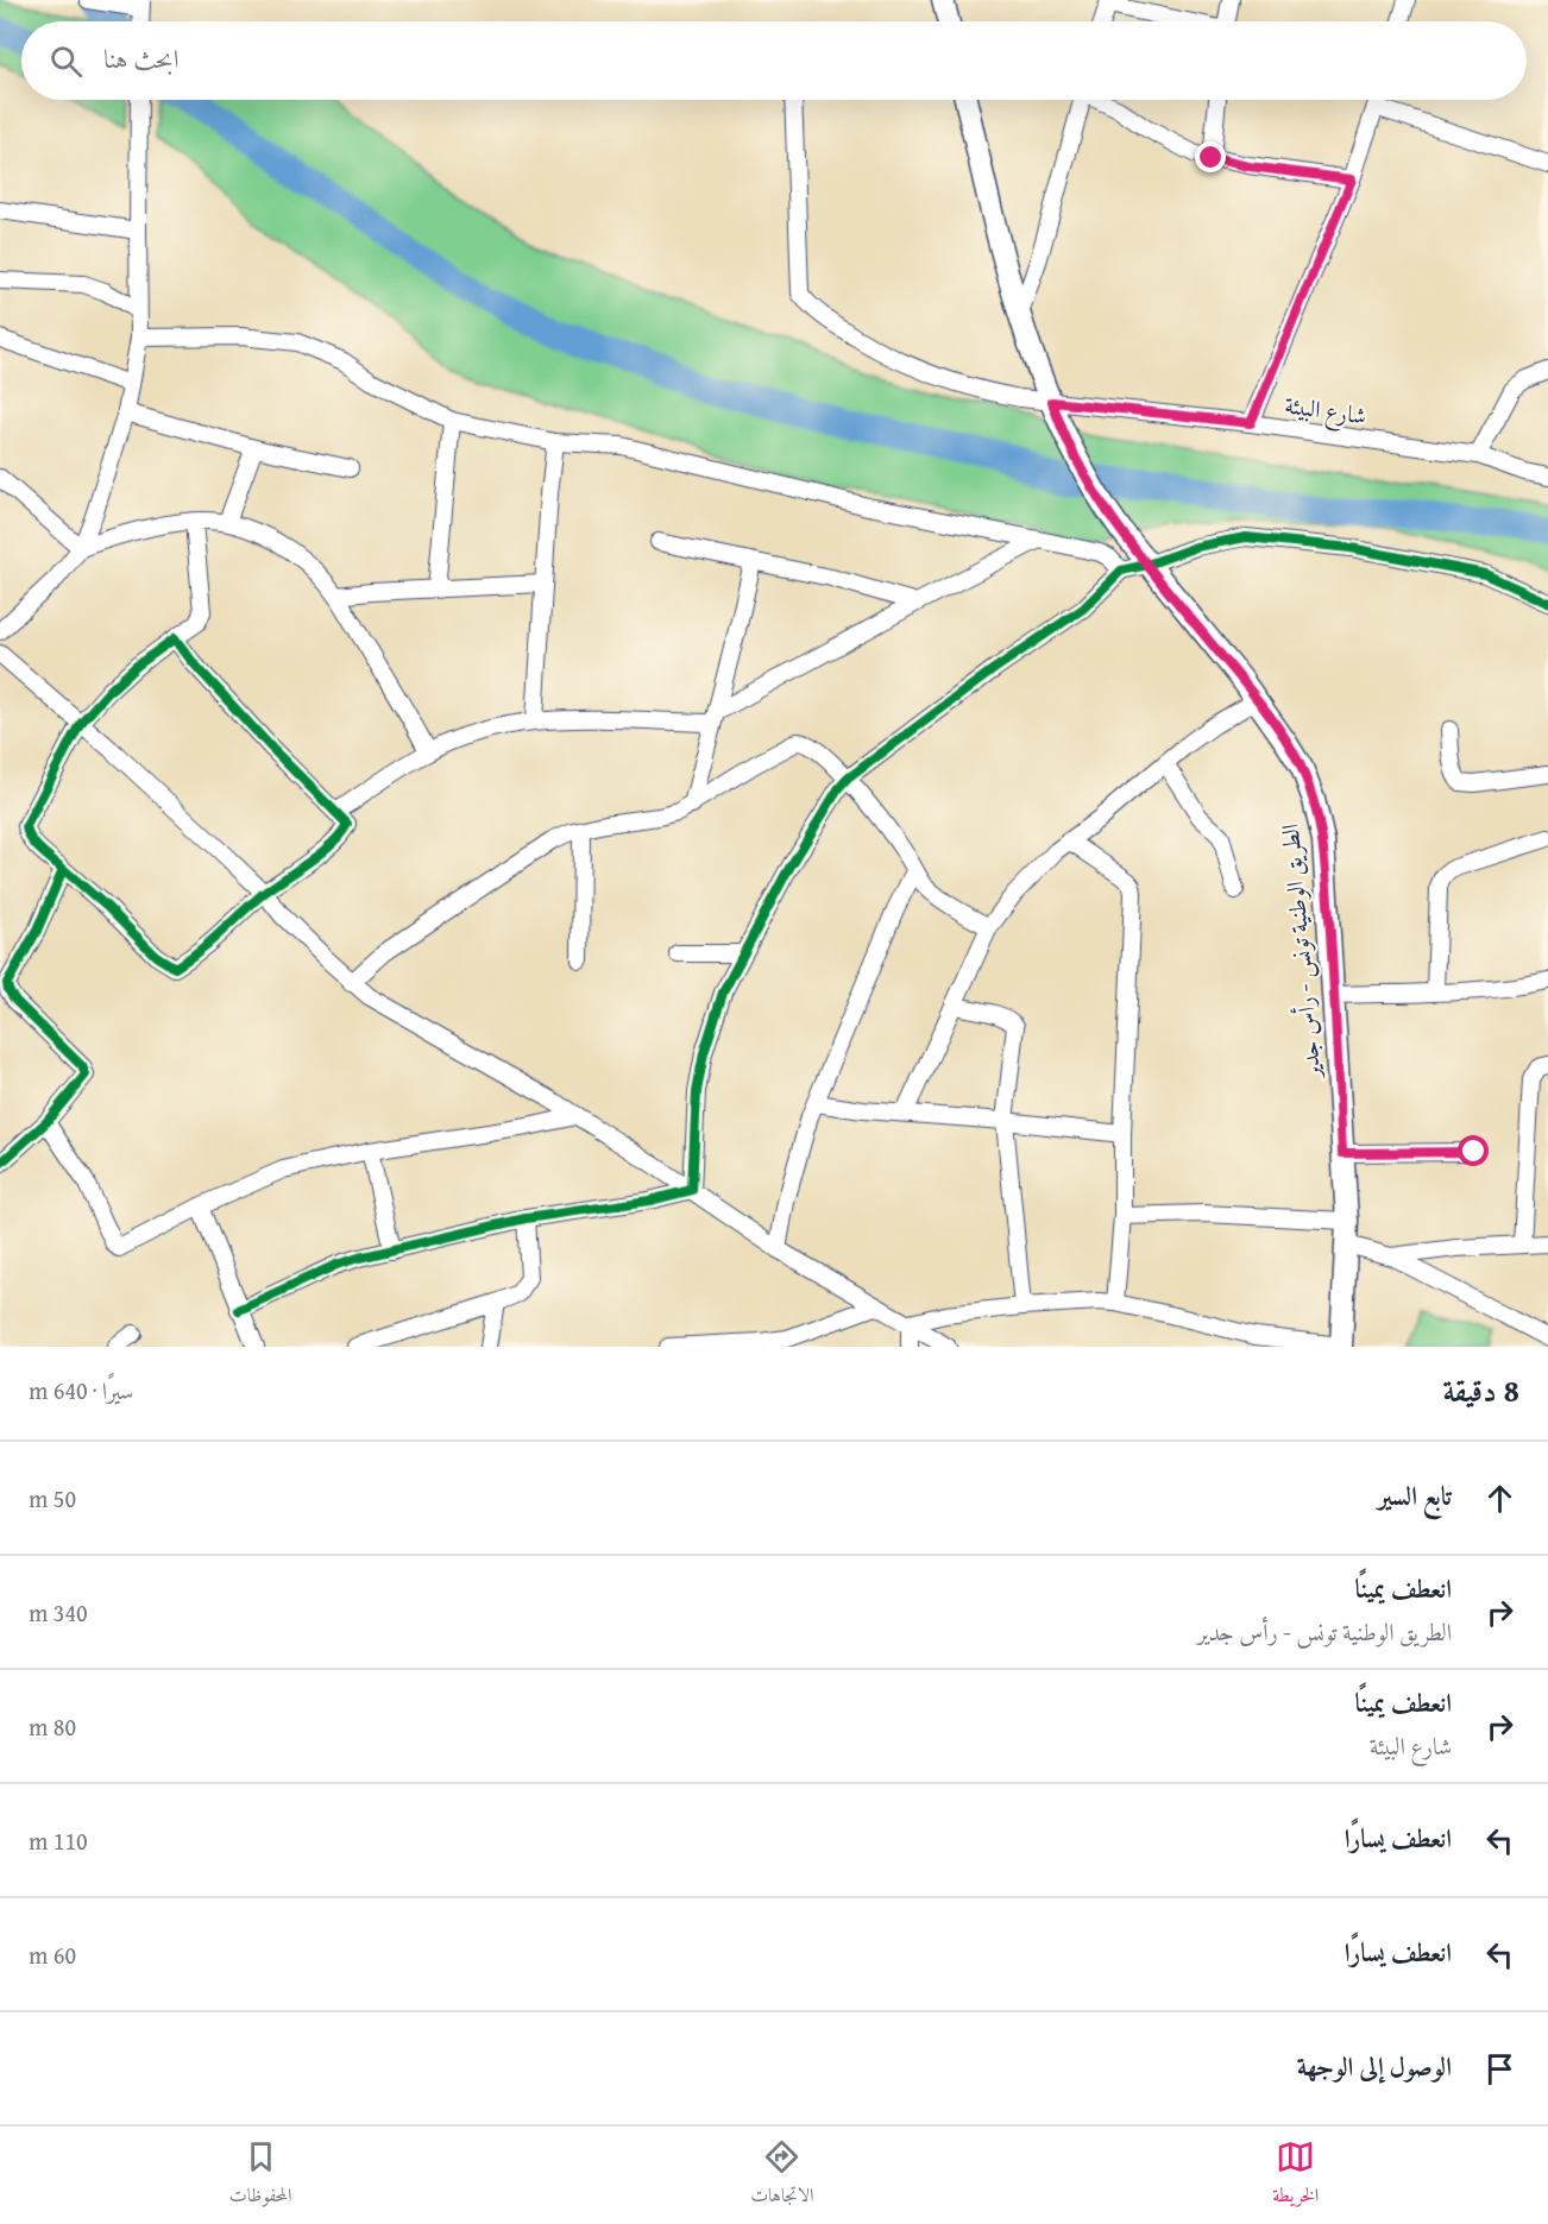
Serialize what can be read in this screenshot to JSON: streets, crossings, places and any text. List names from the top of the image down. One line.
{"streets":{"main road":["الطريق الوطنية تونس - رأس جدير"],"street":["شارع البيئة"]},"crossings":[["شارع البيئة","الطريق الوطنية تونس - رأس جدير"]],"page":{"search":"ابحث هنا","heading":["8 دقيقة","سيرًا · 640 m"],"list":[["تابع السير","50 m"],["انعطف يمينًا","الطريق الوطنية تونس - رأس جدير","340 m"],["انعطف يمينًا","شارع البيئة","80 m"],["انعطف يسارًا","110 m"],["انعطف يسارًا","60 m"],"الوصول إلى الوجهة"],"nav":["الخريطة","الاتجاهات","المحفوظات"]}}
